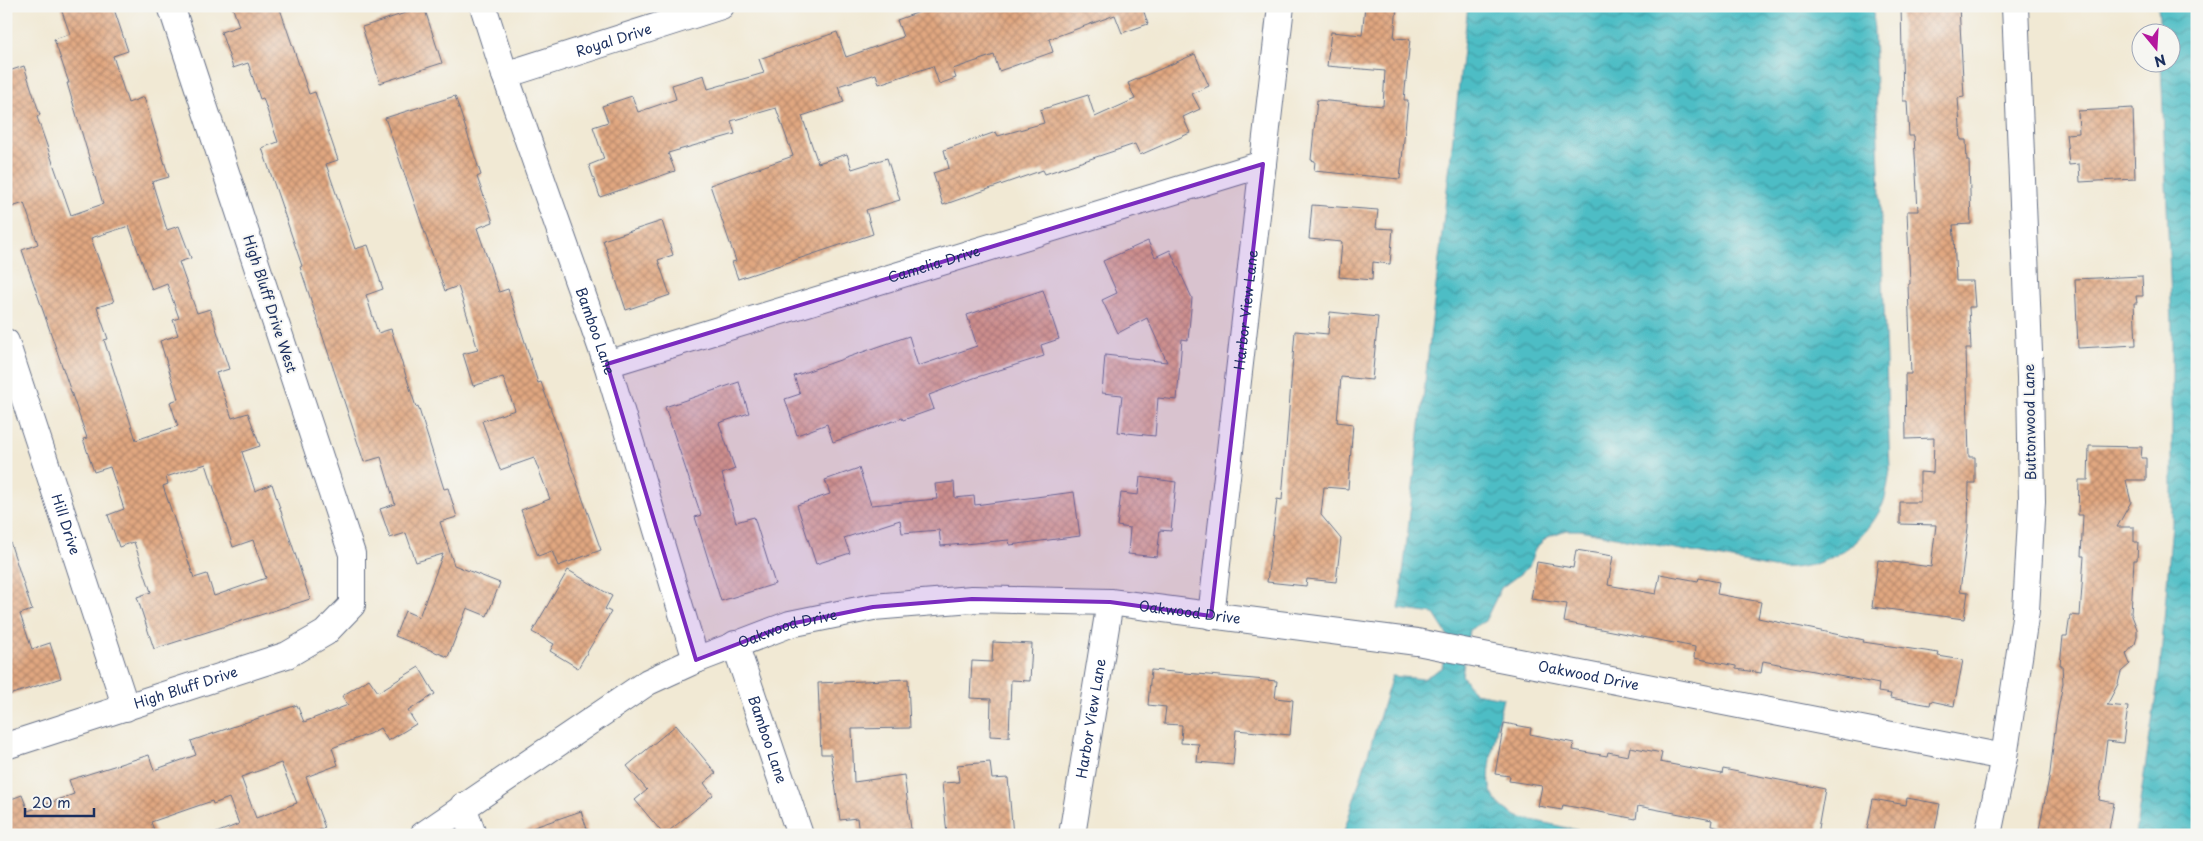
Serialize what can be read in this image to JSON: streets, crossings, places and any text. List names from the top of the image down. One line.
{"streets":{"street":["Royal Drive","Camelia Drive","High Bluff Drive West","Harbor View Lane","Bamboo Lane","Buttonwood Lane","Hill Drive","Oakwood Drive","High Bluff Drive"]},"crossings":[["Royal Drive","Bamboo Lane"],["Camelia Drive","Harbor View Lane"],["Camelia Drive","Bamboo Lane"],["High Bluff Drive West","High Bluff Drive"],["Harbor View Lane","Oakwood Drive"],["Bamboo Lane","Oakwood Drive"],["Buttonwood Lane","Oakwood Drive"],["Hill Drive","High Bluff Drive"]],"scale_bar":"20 m","north":"bottom"}
